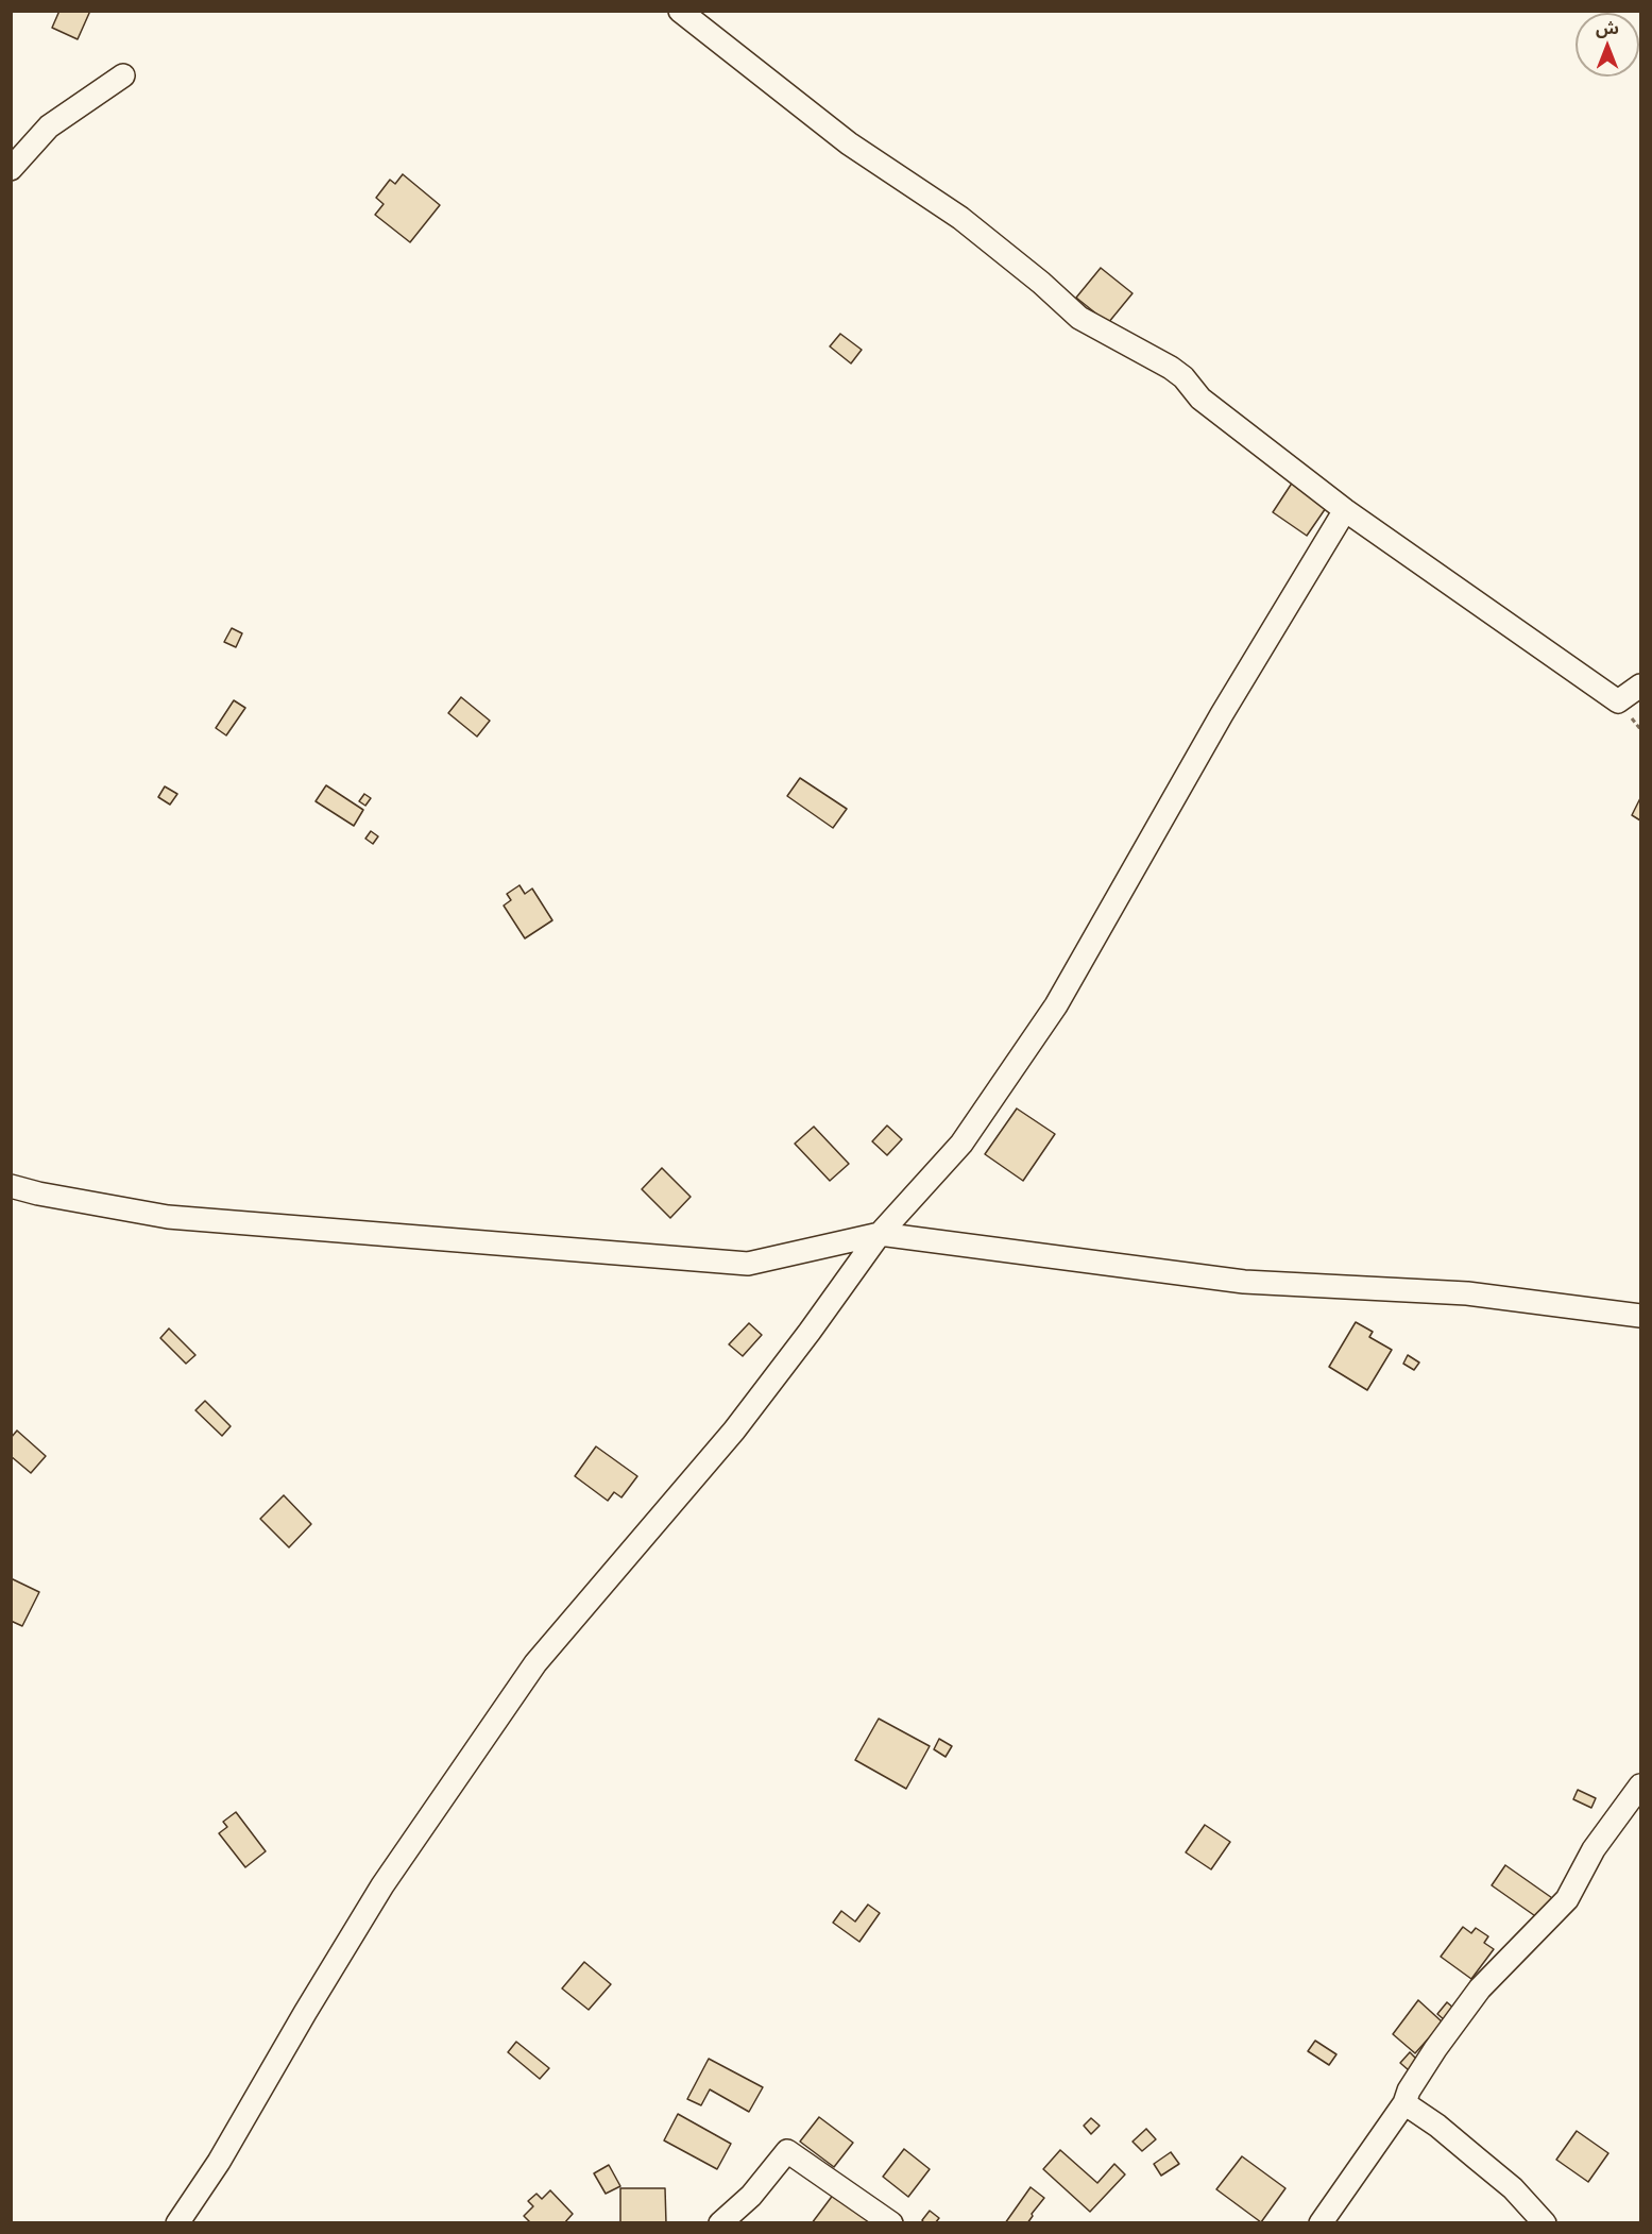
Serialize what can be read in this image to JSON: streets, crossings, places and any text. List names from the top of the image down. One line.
{"north":"top"}
